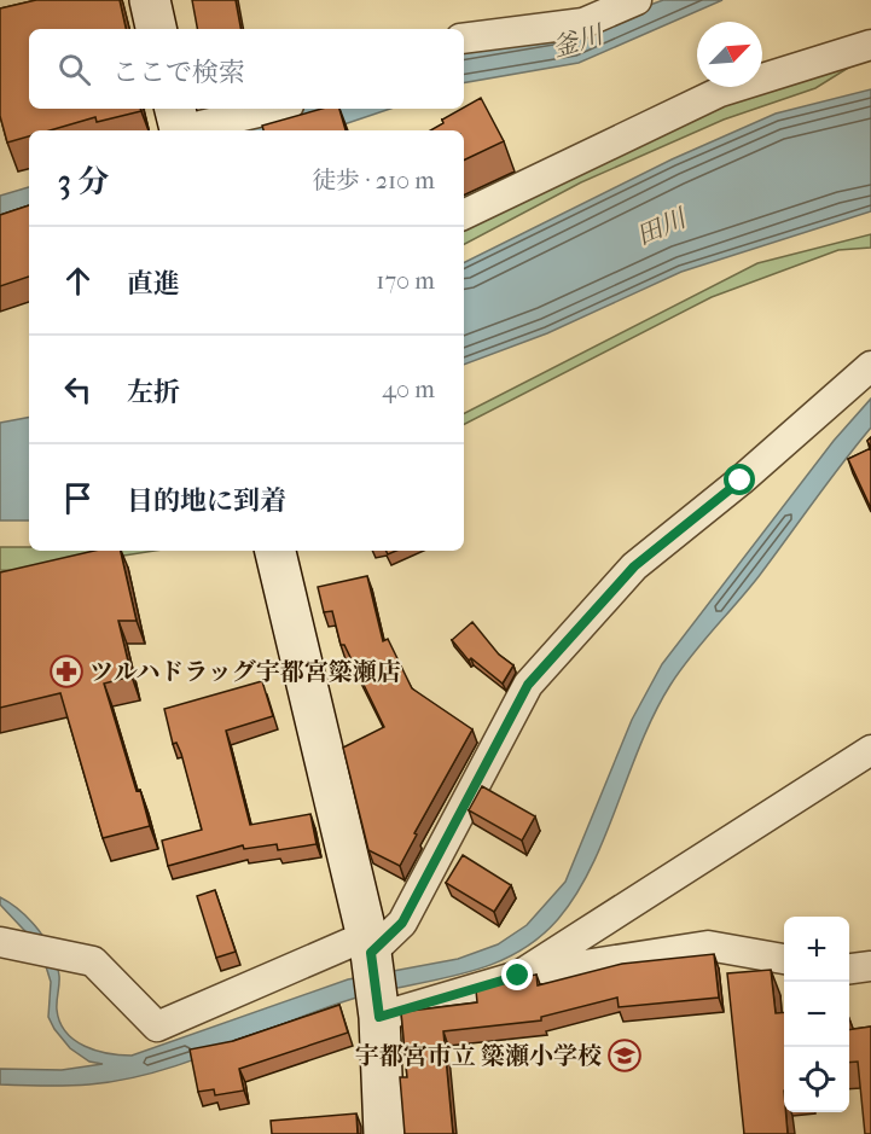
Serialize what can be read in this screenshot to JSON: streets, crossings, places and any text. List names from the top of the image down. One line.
{"water":["釜川","田川"],"places":{"pharmacy":["ツルハドラッグ宇都宮簗瀬店"],"school or university":["宇都宮市立 簗瀬小学校"]},"north":"top right","page":{"search":"ここで検索","heading":["3 分","徒歩 · 210 m"],"list":[["直進","170 m"],["左折","40 m"],"目的地に到着"],"map_buttons":["+","−"]}}
